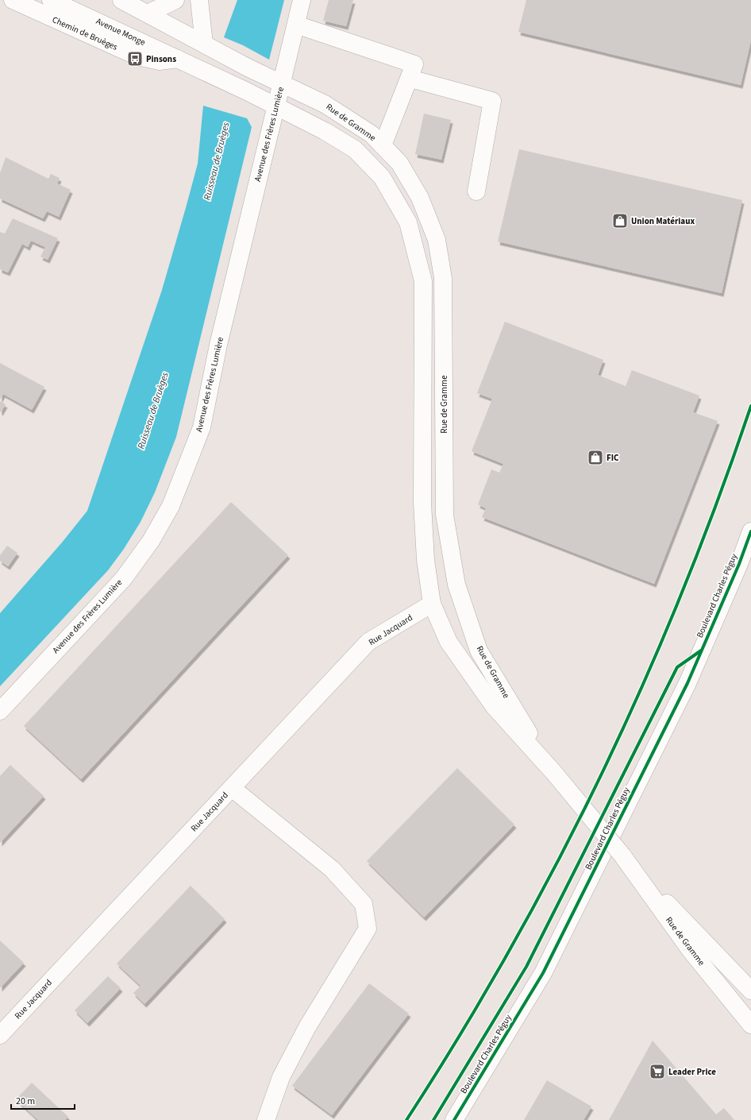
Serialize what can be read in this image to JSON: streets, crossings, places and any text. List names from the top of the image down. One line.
{"streets":{"street":["Avenue Monge","Chemin de Bruèges","Rue de Gramme","Avenue des Frères Lumière","Boulevard Charles Péguy","Rue Jacquard"]},"crossings":[["Avenue Monge","Chemin de Bruèges"],["Avenue Monge","Rue de Gramme"],["Avenue Monge","Avenue des Frères Lumière"],["Rue de Gramme","Avenue des Frères Lumière"],["Rue de Gramme","Rue Jacquard"]],"water":["Ruisseau de Bruèges"],"places":{"bus stop":["Pinsons"],"shop":["Union Matériaux","FIC"],"supermarket":["Leader Price"]},"scale_bar":"20 m"}
